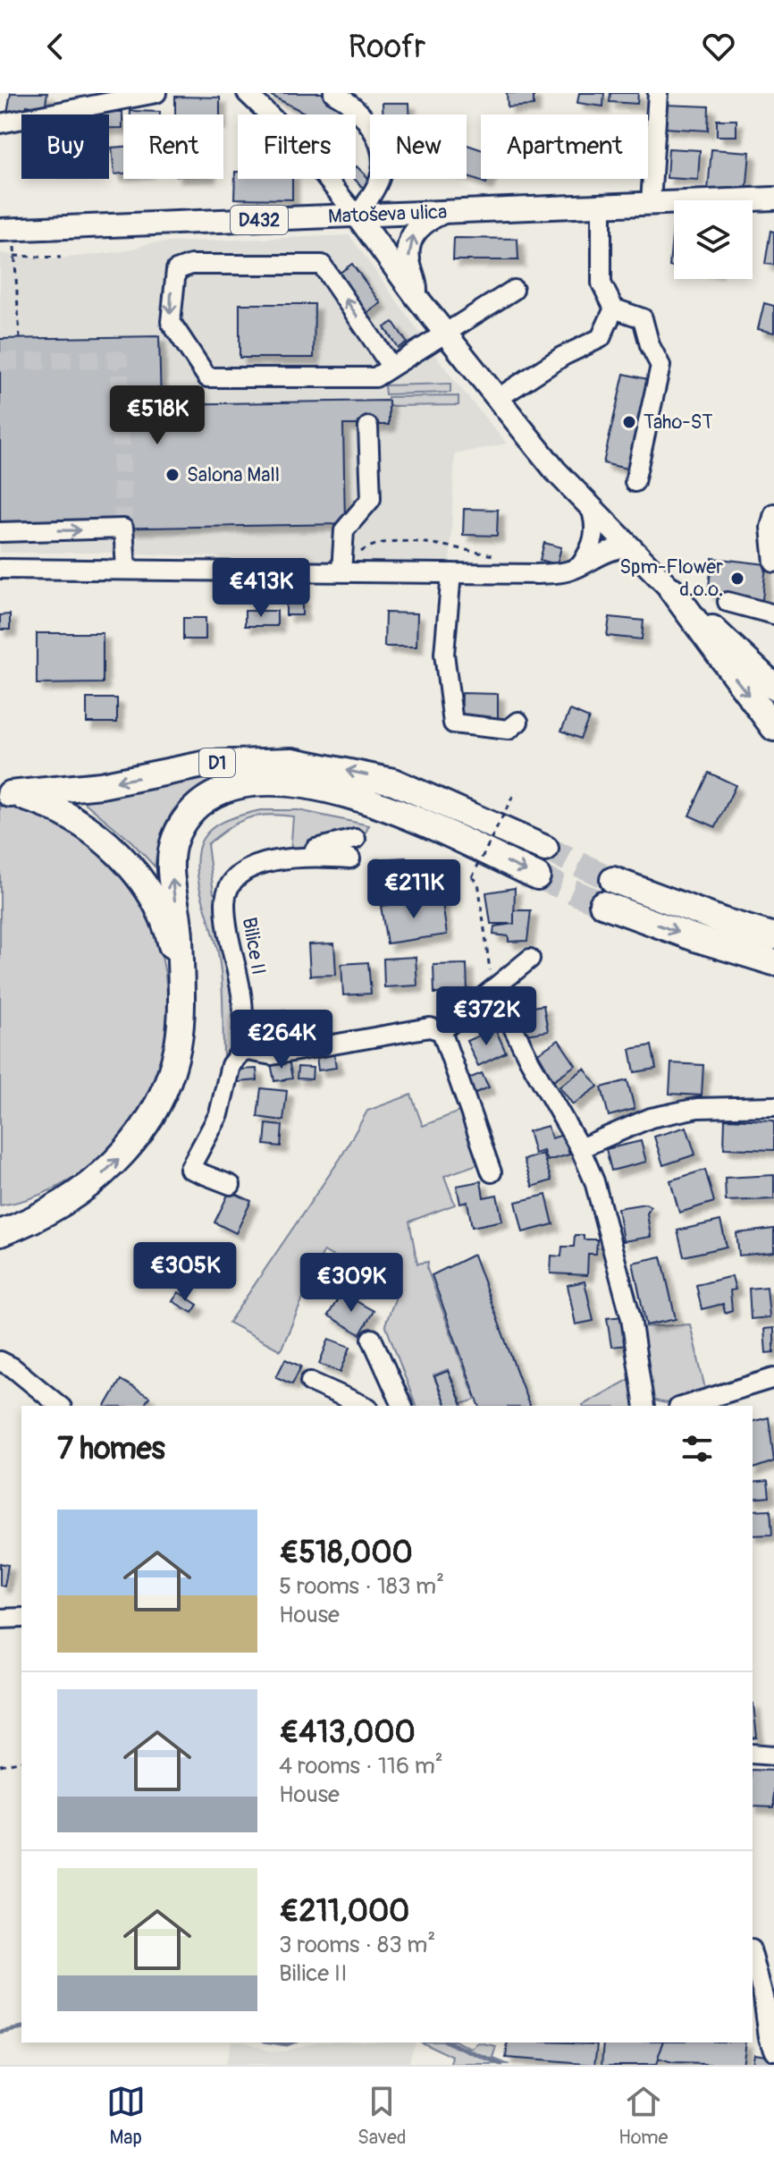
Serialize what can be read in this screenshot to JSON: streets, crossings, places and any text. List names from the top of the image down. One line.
{"streets":{"highway":["D1"],"main road":["Matoševa ulica","D432"],"street":["Bilice II"]},"places":["Taho-ST","Salona Mall","Spm-Flower d.o.o."],"page":{"header":"Roofr","chip":["Buy","Rent","Filters","New","Apartment"],"price":["€518K","€413K","€211K","€372K","€264K","€305K","€309K"],"heading":"7 homes","list":[{"name":"€518,000","note":"5 rooms · 183 m² · House"},{"name":"€413,000","note":"4 rooms · 116 m² · House"},{"name":"€211,000","note":"3 rooms · 83 m² · Bilice II"}],"tabs":["Map","Saved","Home"]}}
